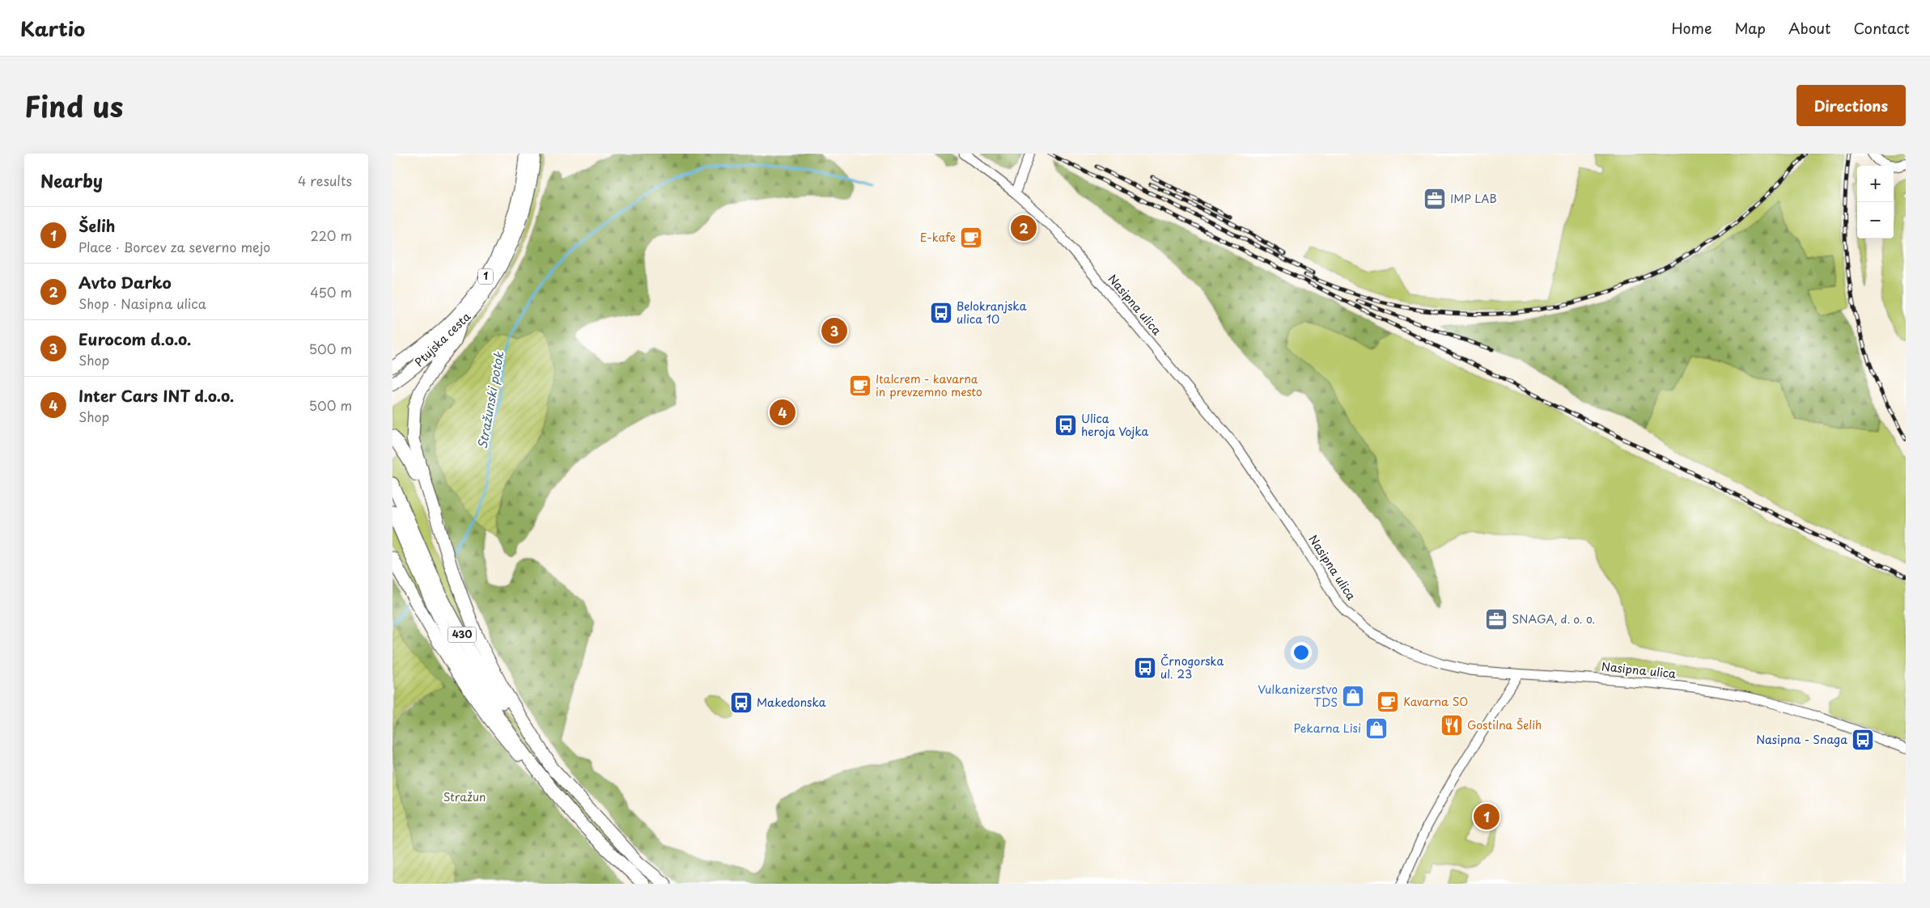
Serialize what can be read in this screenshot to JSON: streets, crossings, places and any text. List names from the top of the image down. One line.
{"streets":{"highway":["430"],"main road":["1","Ptujska cesta"],"street":["Nasipna ulica"]},"water":["Stražunski potok"],"parks":["Stražun"],"places":{"office":["IMP LAB","SNAGA, d. o. o."],"cafe":["E-kafe","Italcrem - kavarna in prevzemno mesto","Kavarna SO"],"bus stop":["Belokranjska ulica 10","Ulica heroja Vojka","Črnogorska ul. 23","Makedonska","Nasipna - Snaga"],"shop":["Vulkanizerstvo TDS","Pekarna Lisi"],"restaurant":["Gostilna Šelih"]},"page":{"header":"Kartio","nav":["Home","Map","About","Contact"],"title":"Find us","buttons":"Directions","heading":["Nearby","4 results"],"map_buttons":["+","−"],"list":[{"mark":"1","name":"Šelih","note":"Place · Borcev za severno mejo","value":"220 m"},{"mark":"2","name":"Avto Darko","note":"Shop · Nasipna ulica","value":"450 m"},{"mark":"3","name":"Eurocom d.o.o.","note":"Shop","value":"500 m"},{"mark":"4","name":"Inter Cars INT d.o.o.","note":"Shop","value":"500 m"}],"pins":["2","3","4","1"]}}
